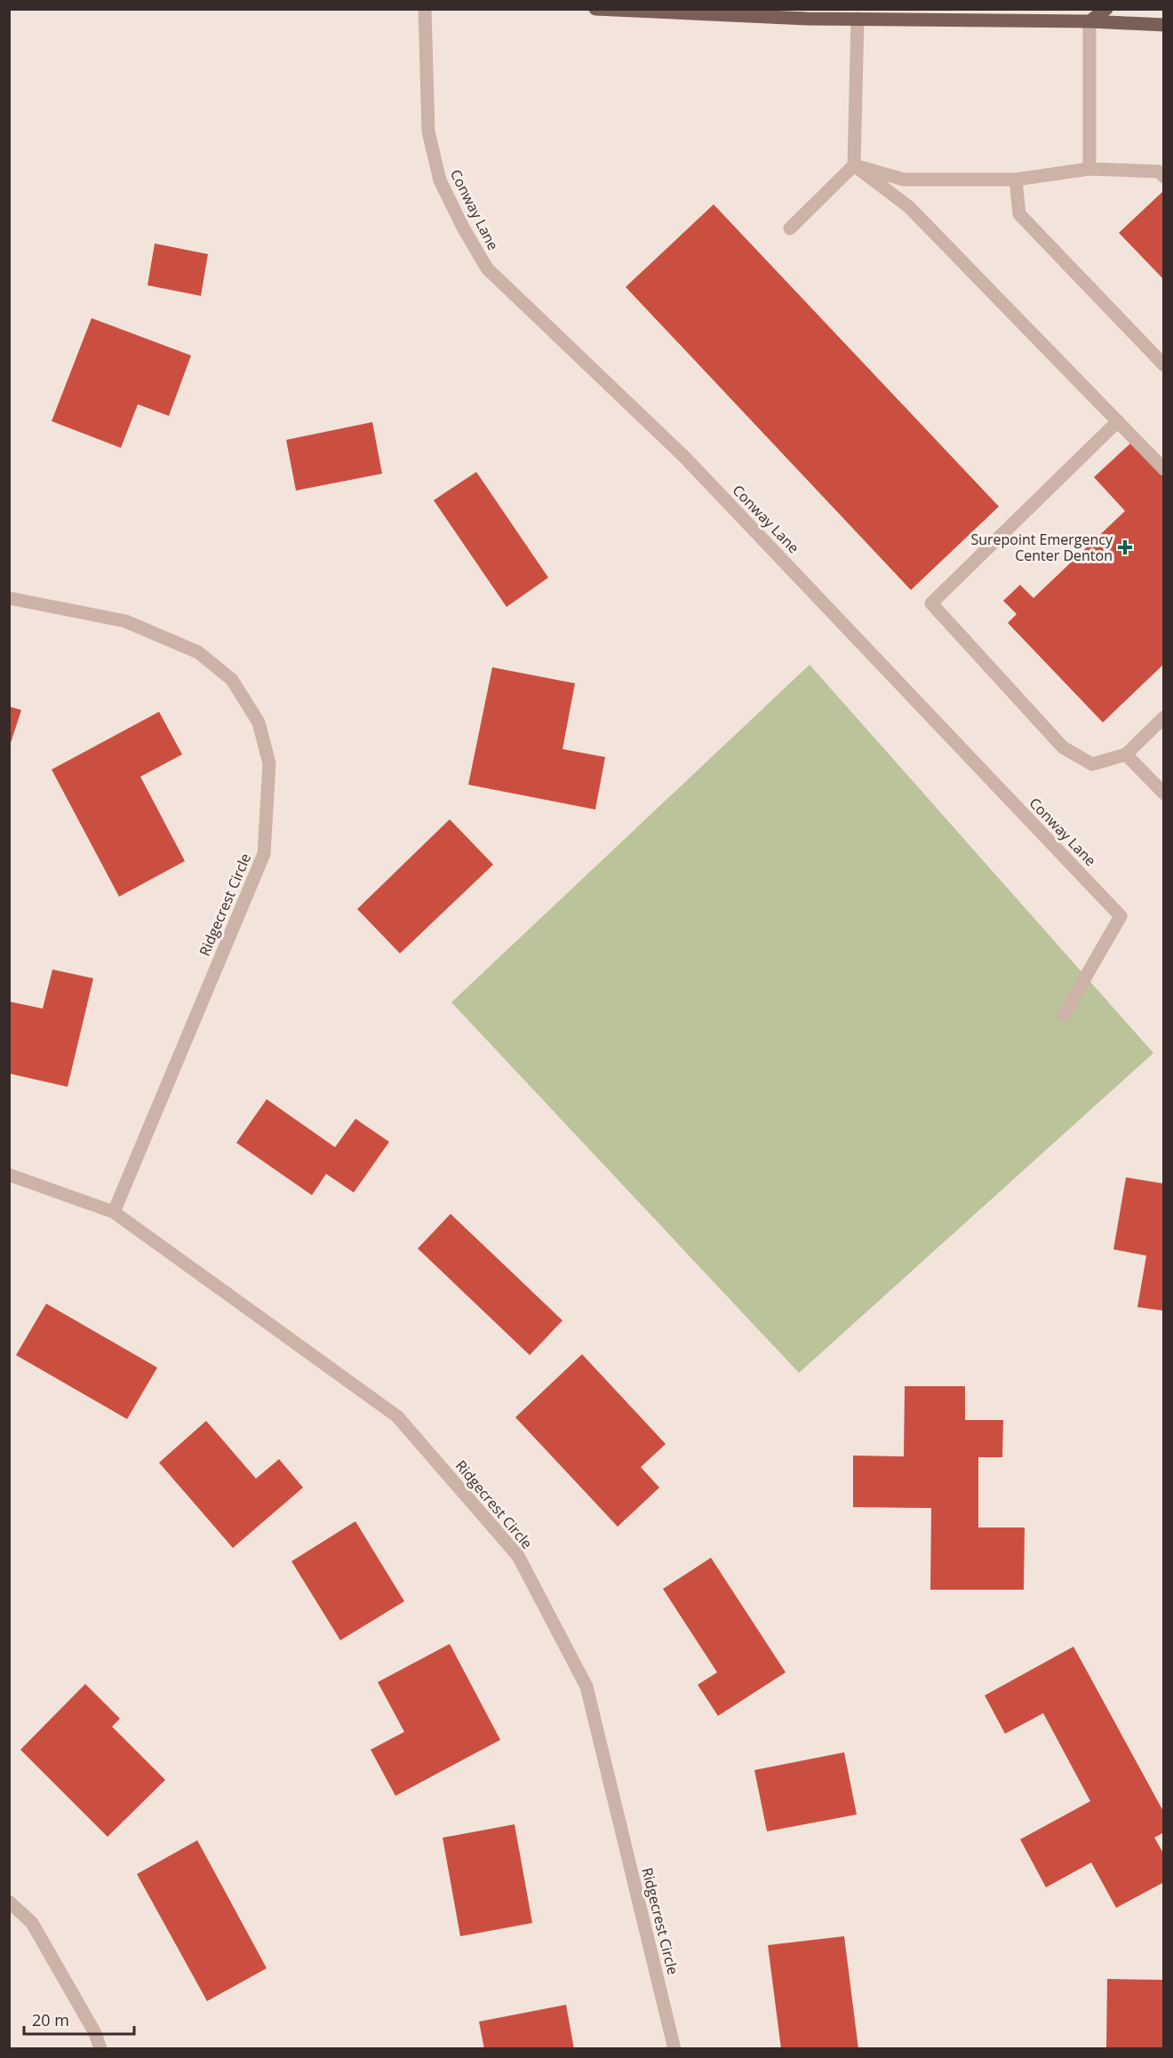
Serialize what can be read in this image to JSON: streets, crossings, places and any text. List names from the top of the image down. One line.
{"streets":{"street":["Conway Lane","Ridgecrest Circle"]},"places":{"health":["Surepoint Emergency Center Denton"]},"scale_bar":"20 m"}
